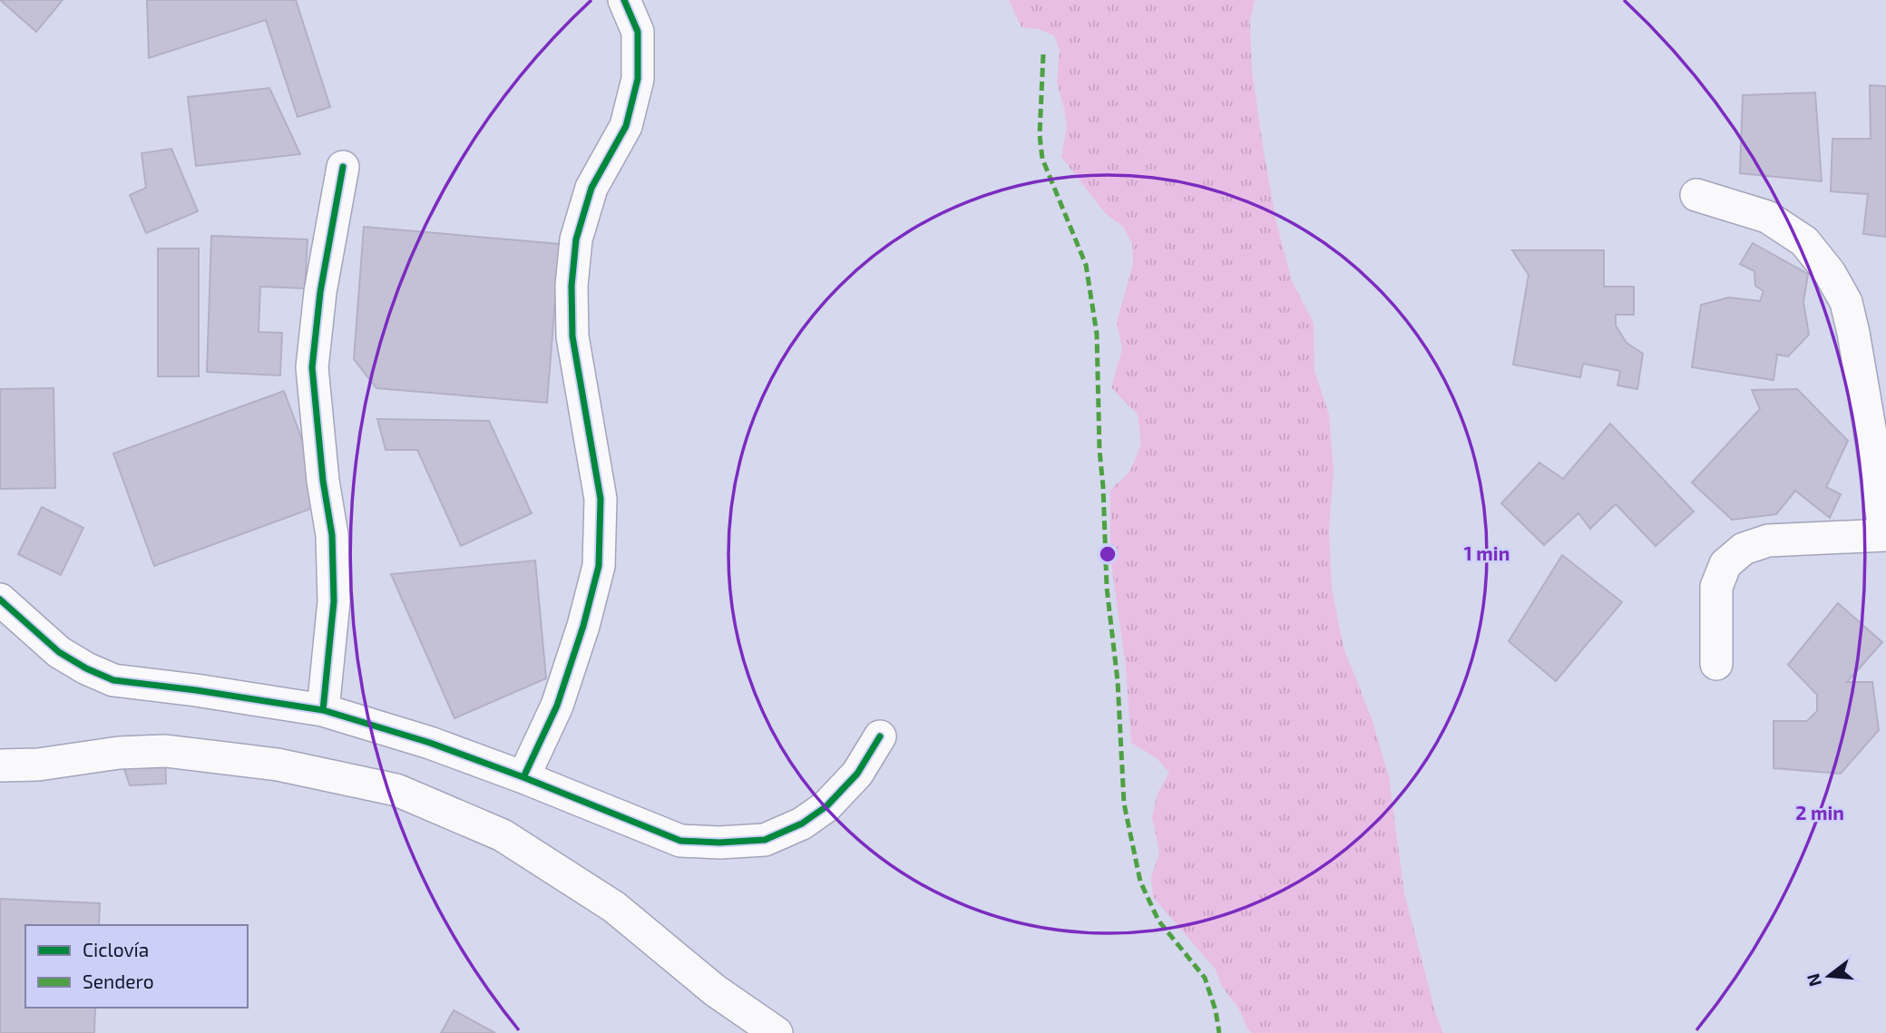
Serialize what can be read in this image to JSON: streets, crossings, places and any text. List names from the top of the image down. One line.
{"legend":["Ciclovía","Sendero"],"north":"left","rings":["1 min","2 min"]}
